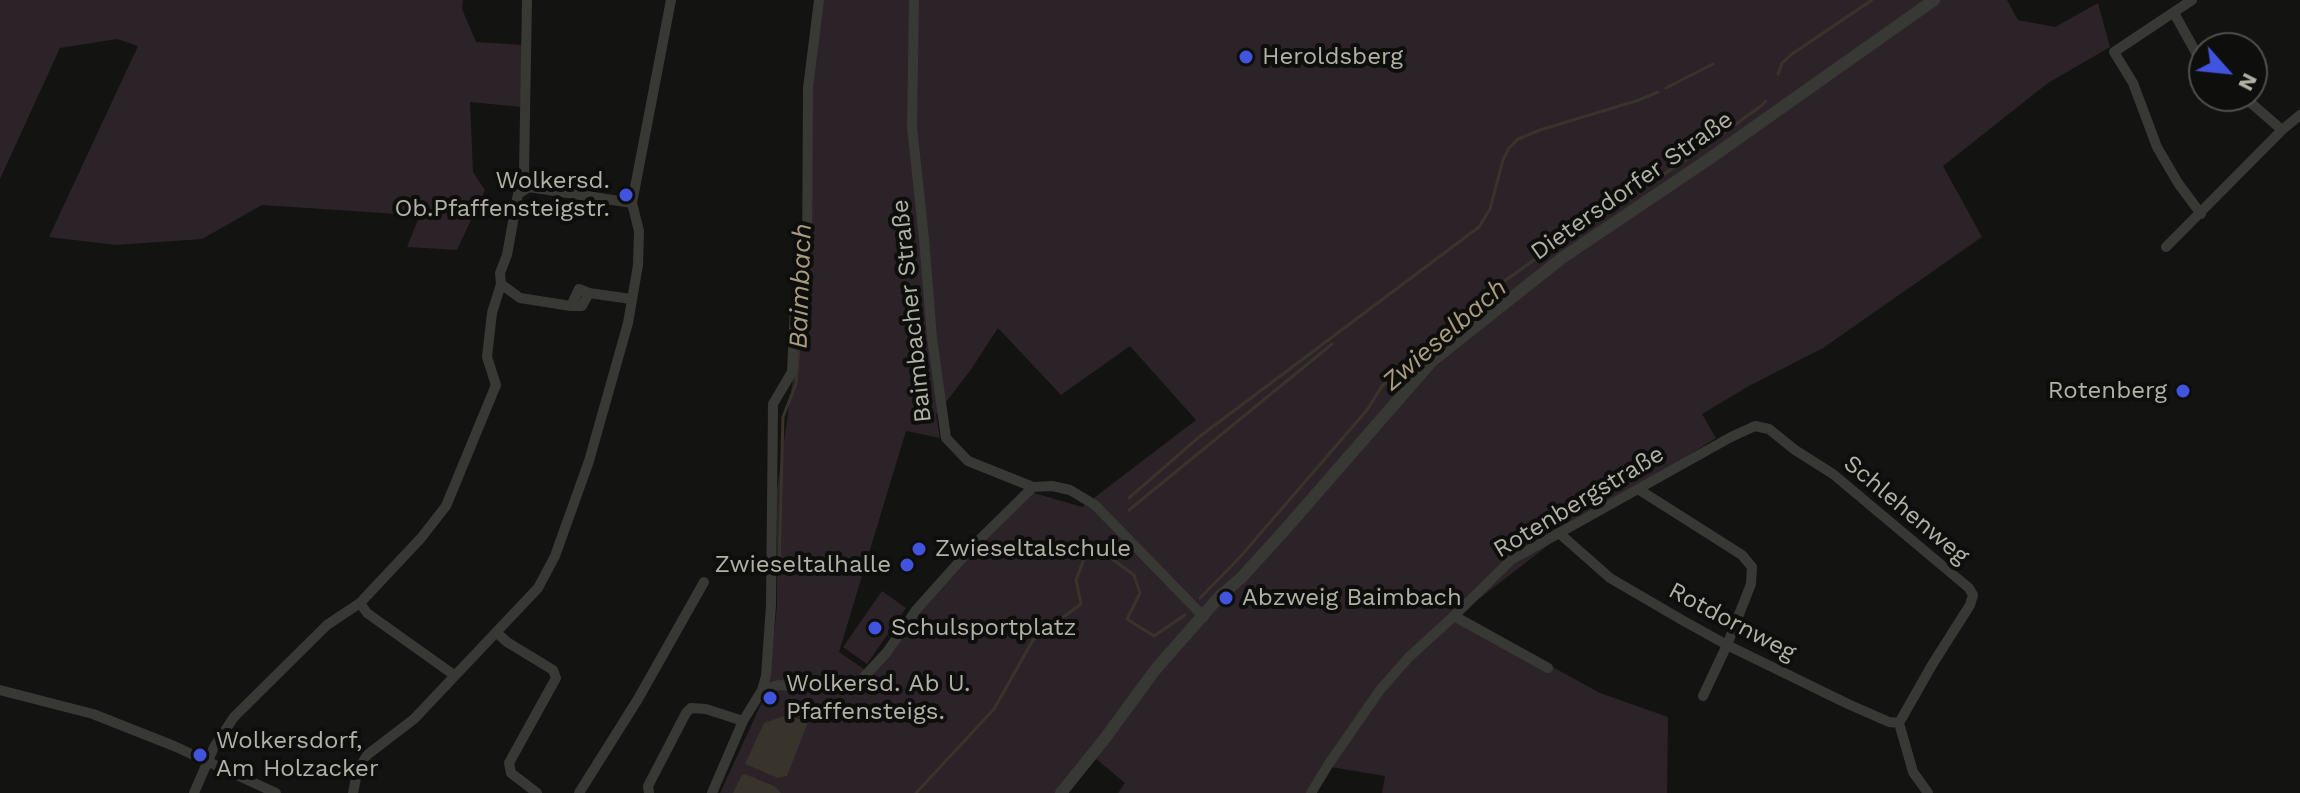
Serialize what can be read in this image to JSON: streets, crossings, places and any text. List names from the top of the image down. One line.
{"streets":{"street":["Dietersdorfer Straße","Baimbacher Straße","Rotenbergstraße","Schlehenweg","Rotdornweg"]},"crossings":[["Dietersdorfer Straße","Baimbacher Straße"],["Rotenbergstraße","Schlehenweg"],["Rotenbergstraße","Rotdornweg"],["Schlehenweg","Rotdornweg"]],"water":["Baimbach","Zwieselbach"],"places":["Heroldsberg","Wolkersd. Ob.Pfaffensteigstr.","Rotenberg","Zwieseltalschule","Zwieseltalhalle","Abzweig Baimbach","Schulsportplatz","Wolkersd. Ab U. Pfaffensteigs.","Wolkersdorf, Am Holzacker"],"north":"bottom right"}
